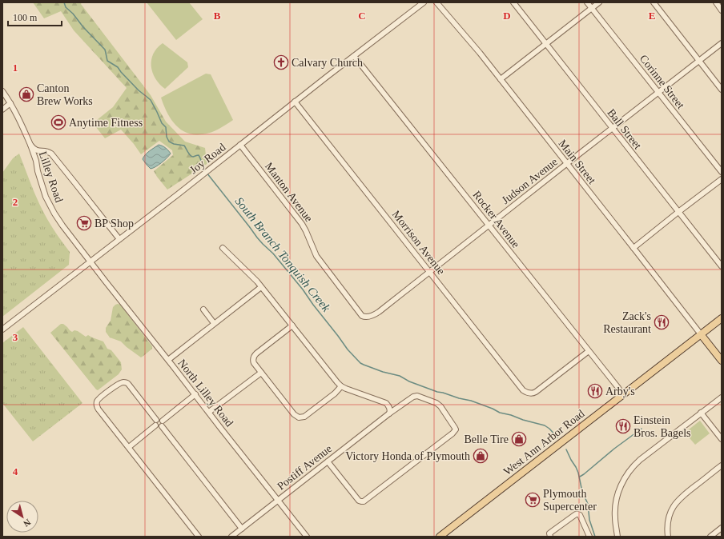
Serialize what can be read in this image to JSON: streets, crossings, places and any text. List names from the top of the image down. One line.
{"streets":{"main road":["West Ann Arbor Road"],"street":["Corinne Street","Ball Street","Joy Road","Main Street","Lilley Road","Judson Avenue","Manton Avenue","Rocker Avenue","Morrison Avenue","North Lilley Road","Postiff Avenue"]},"crossings":[["Corinne Street","Judson Avenue"],["Ball Street","Judson Avenue"],["Joy Road","Lilley Road"],["Joy Road","Manton Avenue"],["Joy Road","Rocker Avenue"],["Joy Road","Morrison Avenue"],["Joy Road","North Lilley Road"],["Main Street","Judson Avenue"],["Main Street","West Ann Arbor Road"],["Lilley Road","North Lilley Road"],["Judson Avenue","Manton Avenue"],["Judson Avenue","Rocker Avenue"],["Judson Avenue","Morrison Avenue"],["Rocker Avenue","Morrison Avenue"],["Rocker Avenue","West Ann Arbor Road"],["North Lilley Road","Postiff Avenue"]],"water":["South Branch Tonquish Creek"],"places":{"church":["Calvary Church"],"shop":["Canton Brew Works","Belle Tire","Victory Honda of Plymouth"],"sports":["Anytime Fitness"],"supermarket":["BP Shop","Plymouth Supercenter"],"restaurant":["Zack's Restaurant","Arby's","Einstein Bros. Bagels"]},"scale_bar":"100 m","north":"bottom right","grid":{"columns":["B","C","D","E"],"rows":["1","2","3","4"]}}
